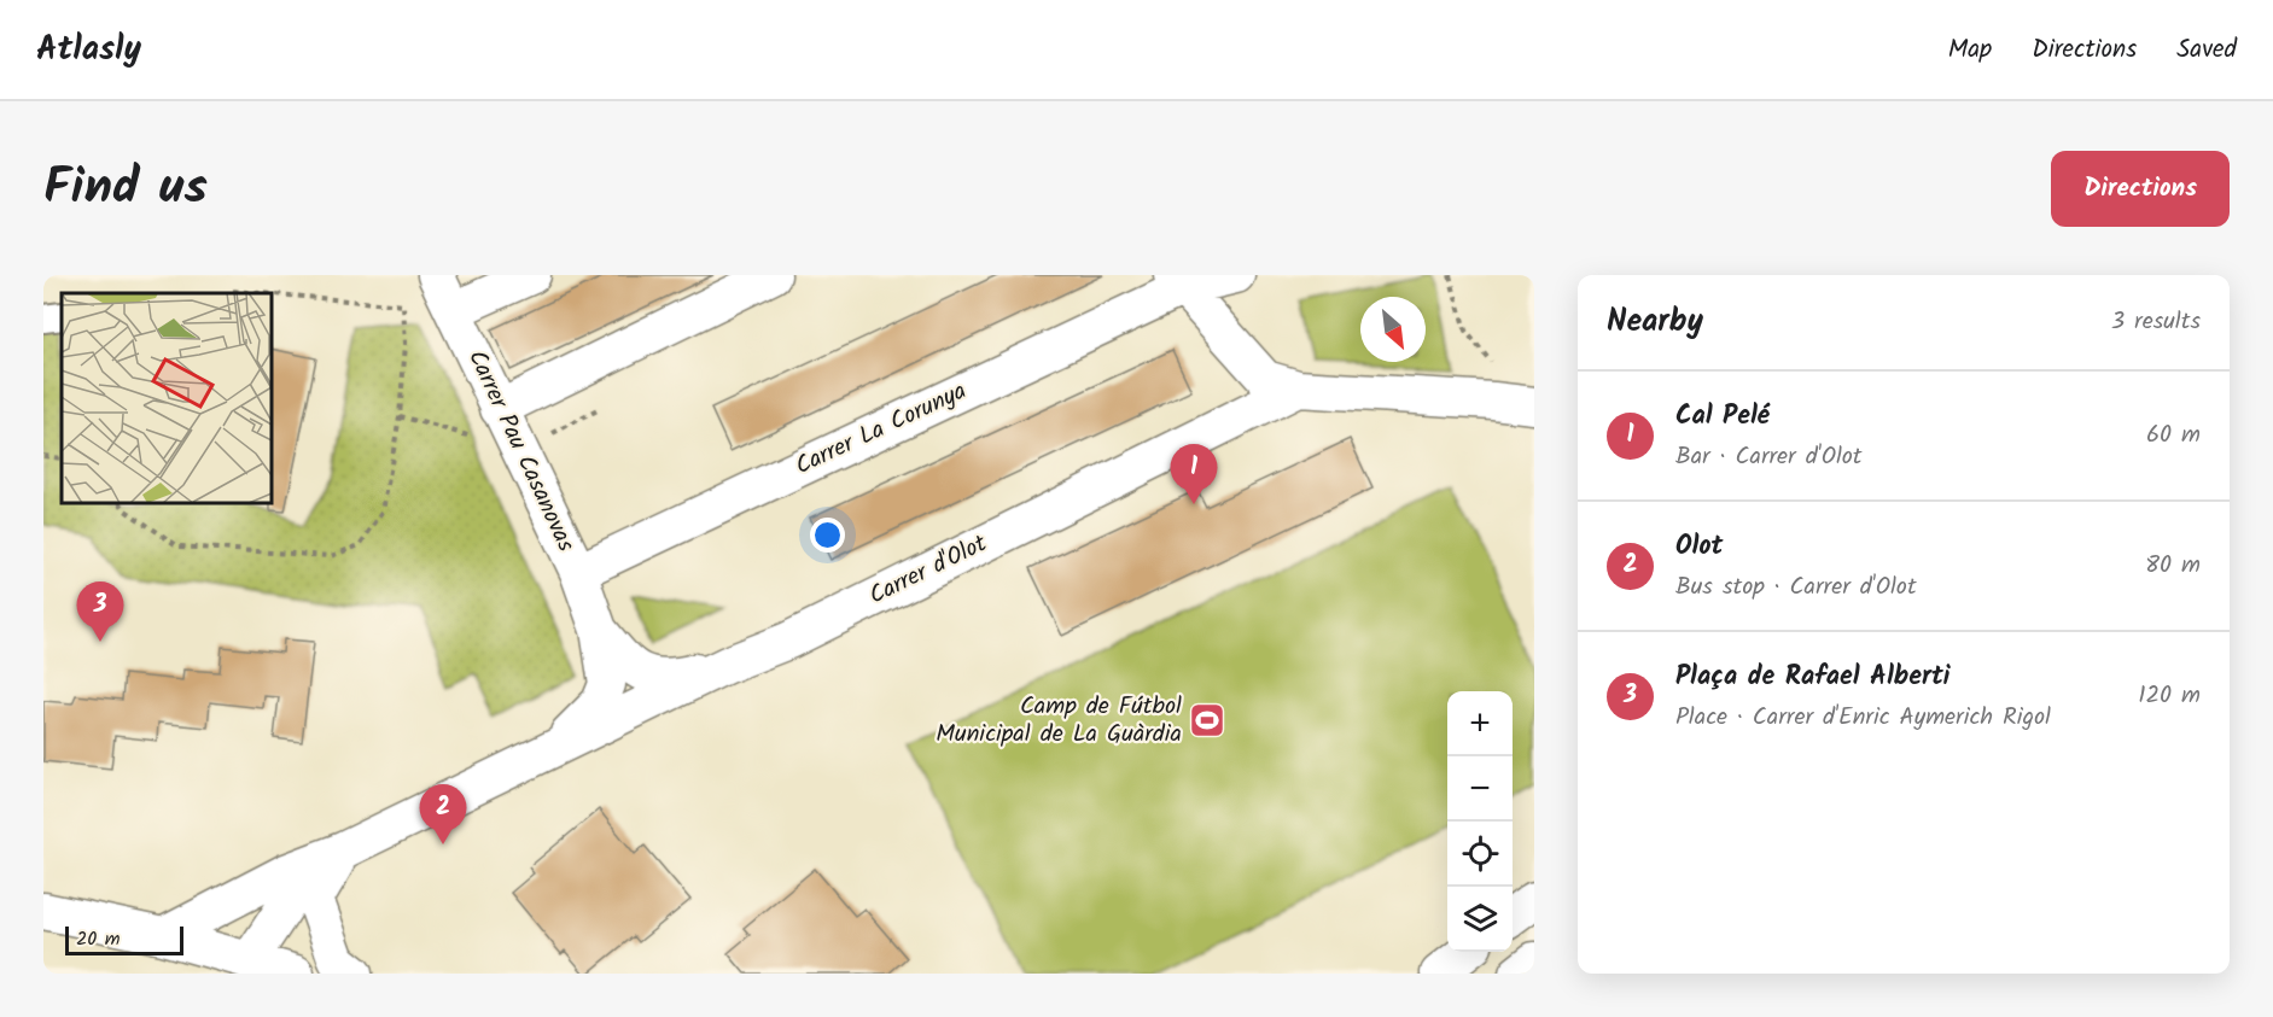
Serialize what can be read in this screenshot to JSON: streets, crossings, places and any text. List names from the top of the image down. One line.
{"streets":{"street":["Carrer La Corunya","Carrer Pau Casanovas","Carrer d'Olot"]},"crossings":[["Carrer La Corunya","Carrer Pau Casanovas"],["Carrer Pau Casanovas","Carrer d'Olot"]],"places":{"sports":["Camp de Fútbol Municipal de La Guàrdia"]},"scale_bar":"20 m","north":"bottom right","page":{"header":"Atlasly","nav":["Map","Directions","Saved"],"title":"Find us","buttons":"Directions","heading":["Nearby","3 results"],"list":[{"mark":"1","name":"Cal Pelé","note":"Bar · Carrer d'Olot","value":"60 m"},{"mark":"2","name":"Olot","note":"Bus stop · Carrer d'Olot","value":"80 m"},{"mark":"3","name":"Plaça de Rafael Alberti","note":"Place · Carrer d'Enric Aymerich Rigol","value":"120 m"}],"pins":["1","3","2"],"map_buttons":["+","−"],"scale":"20 m"}}
